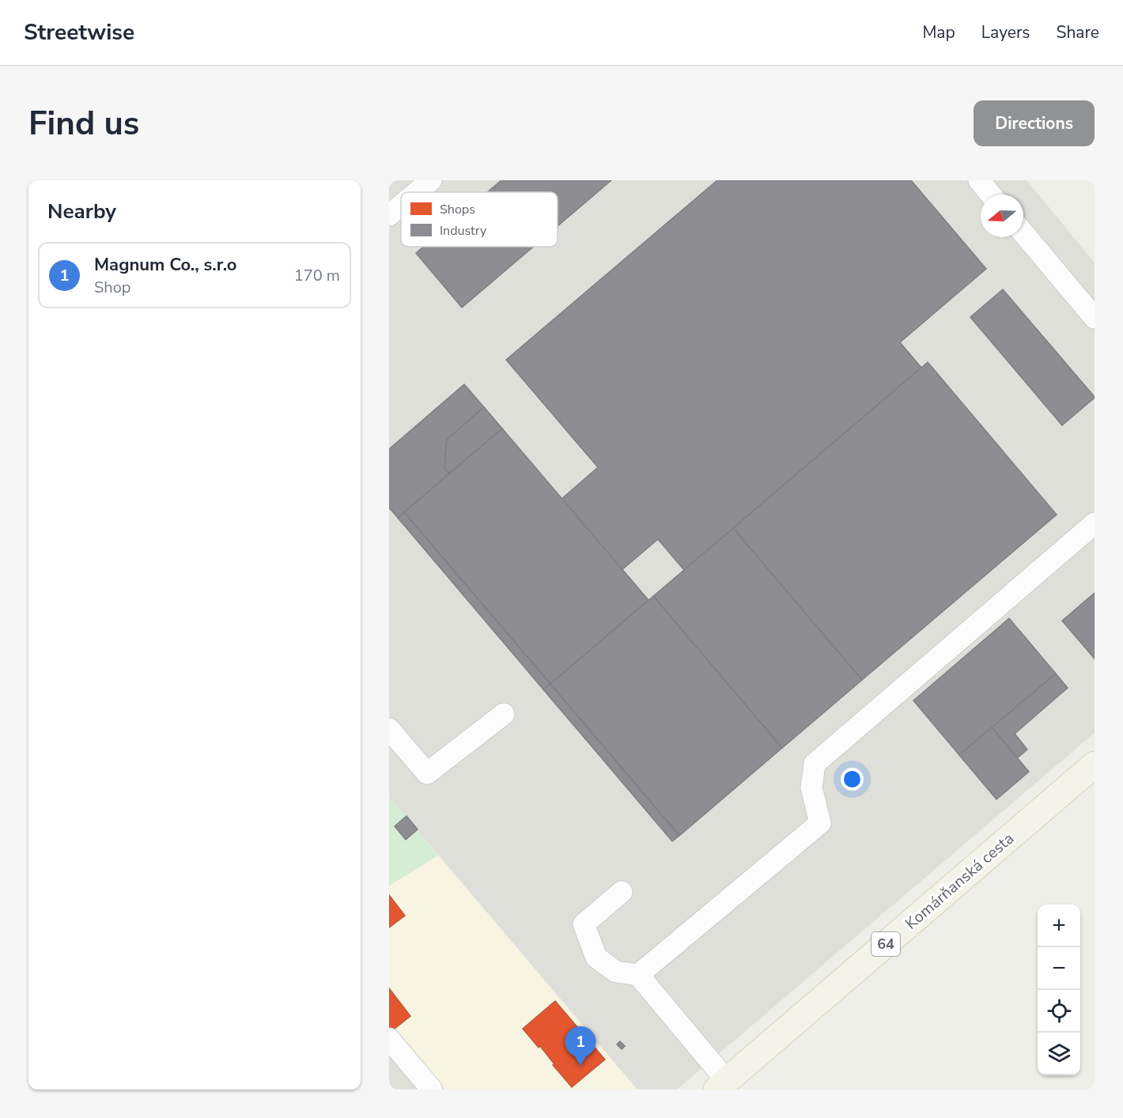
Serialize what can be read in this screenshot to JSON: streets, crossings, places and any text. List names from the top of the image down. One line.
{"streets":{"main road":["Komárňanská cesta","64"]},"legend":["Shops","Industry"],"north":"left","page":{"header":"Streetwise","nav":["Map","Layers","Share"],"buttons":"Directions","title":"Find us","heading":"Nearby","list":[{"mark":"1","name":"Magnum Co., s.r.o","note":"Shop","value":"170 m"}],"map_buttons":["+","−"],"pins":"1"}}
